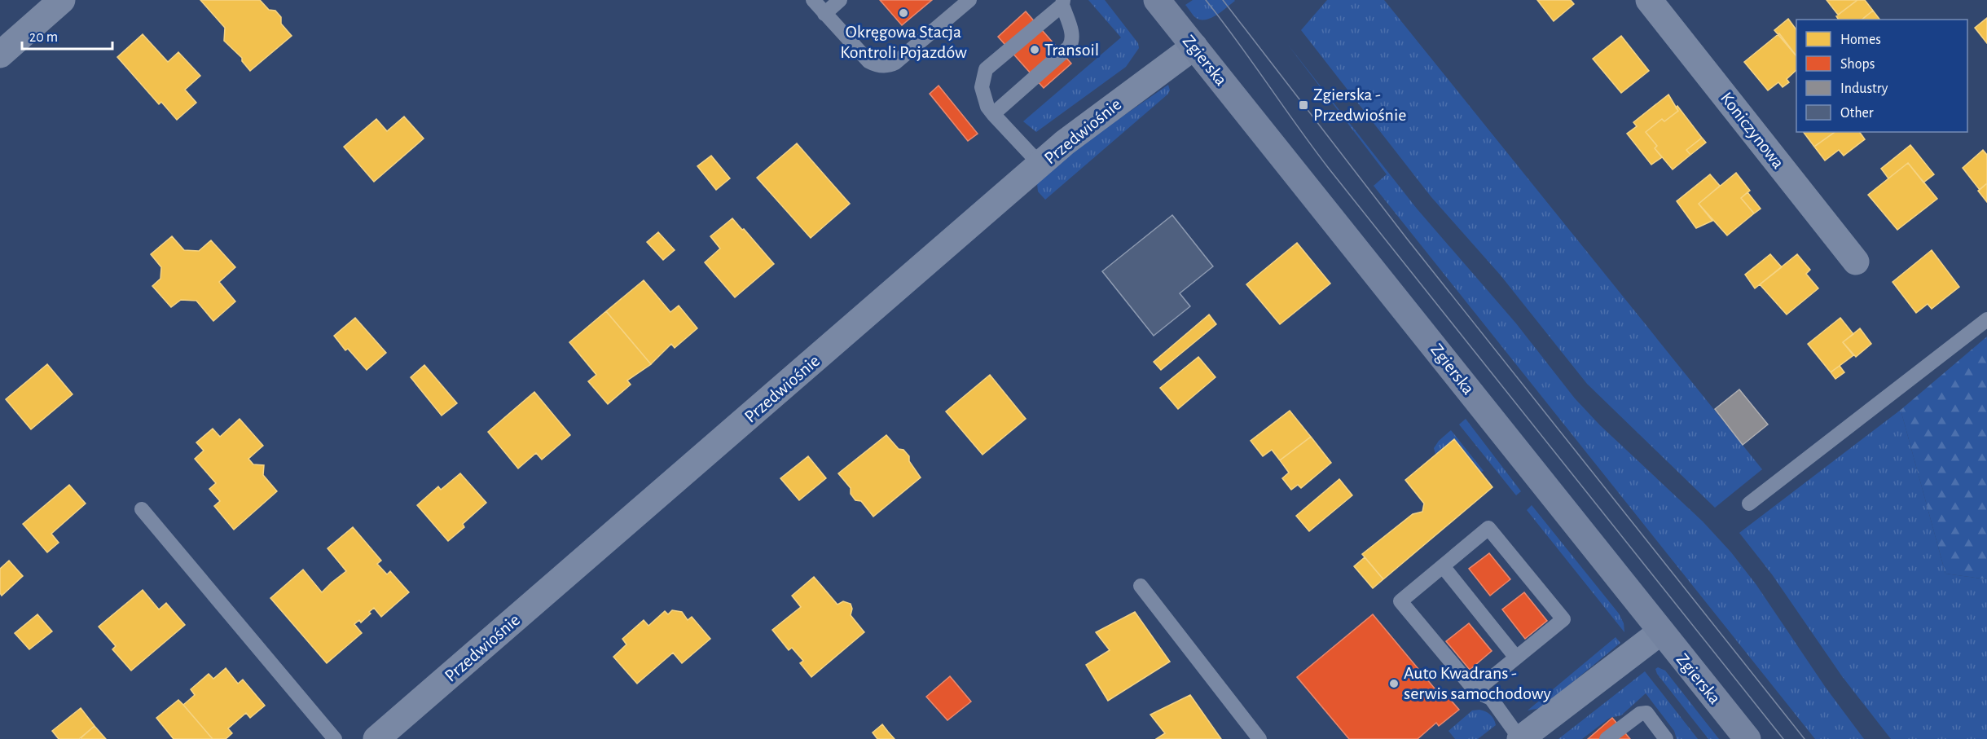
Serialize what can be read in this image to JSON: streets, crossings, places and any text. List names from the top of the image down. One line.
{"streets":{"main road":["Zgierska"],"street":["Koniczynowa","Przedwiośnie"]},"crossings":[["Zgierska","Przedwiośnie"]],"places":{"other":["Okręgowa Stacja Kontroli Pojazdów","Transoil","Auto Kwadrans - serwis samochodowy"],"transit":["Zgierska - Przedwiośnie"]},"legend":["Homes","Shops","Industry","Other"],"scale_bar":"20 m"}
